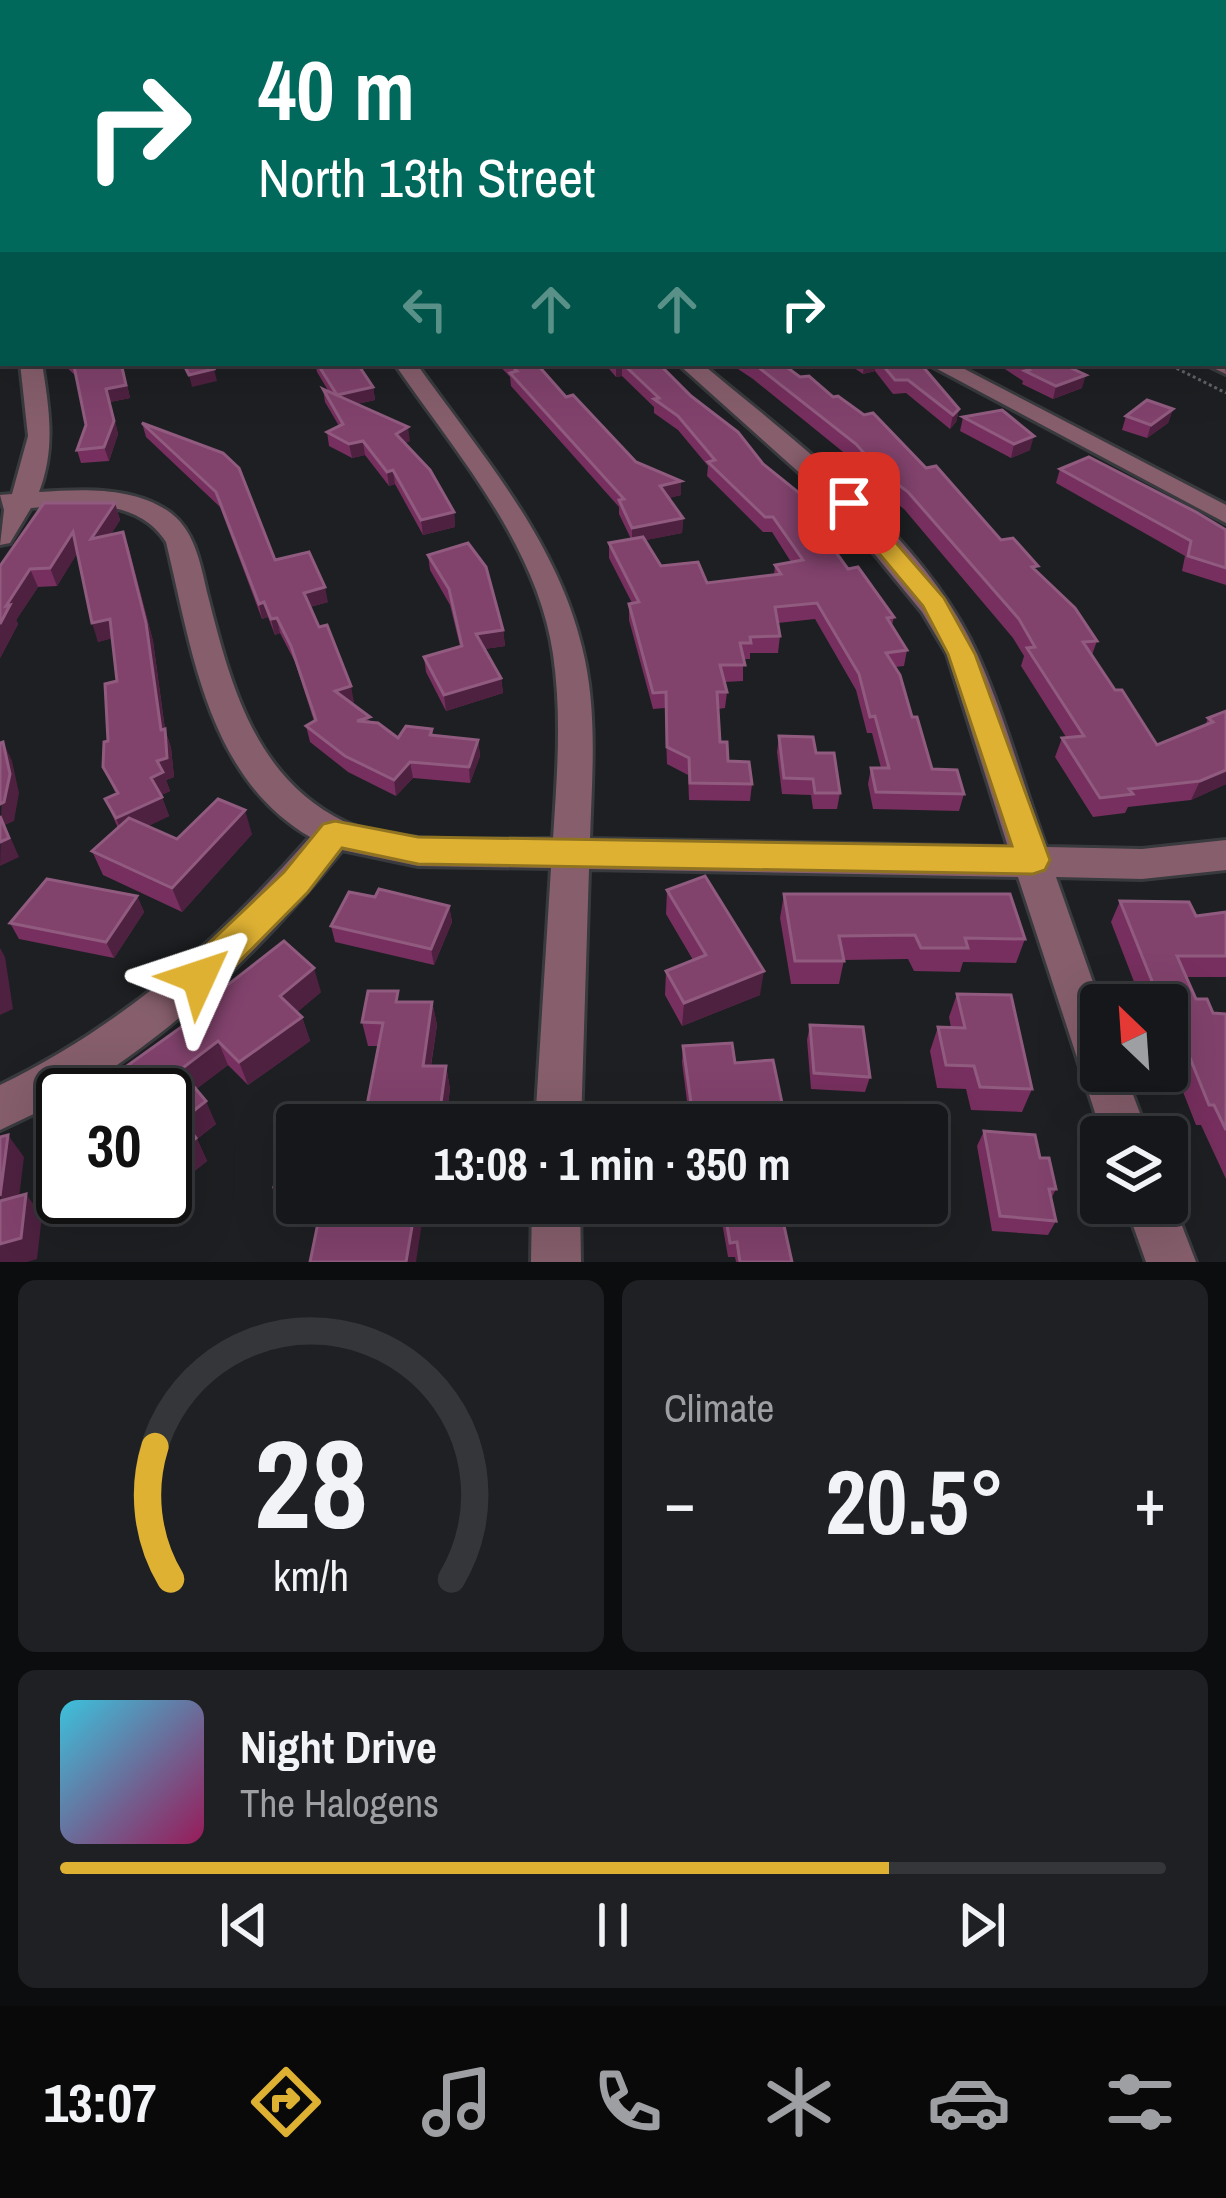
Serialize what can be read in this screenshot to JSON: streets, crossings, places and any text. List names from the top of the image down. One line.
{"north":"top left","page":{"turn":["40 m","North 13th Street"],"limit":"30","trip":"13:08 · 1 min · 350 m","tile":"Climate","heat":["−","20.5°","+"],"song":["Night Drive","The Halogens"],"tabs":"13:07","gauge":["28","km/h"]}}
